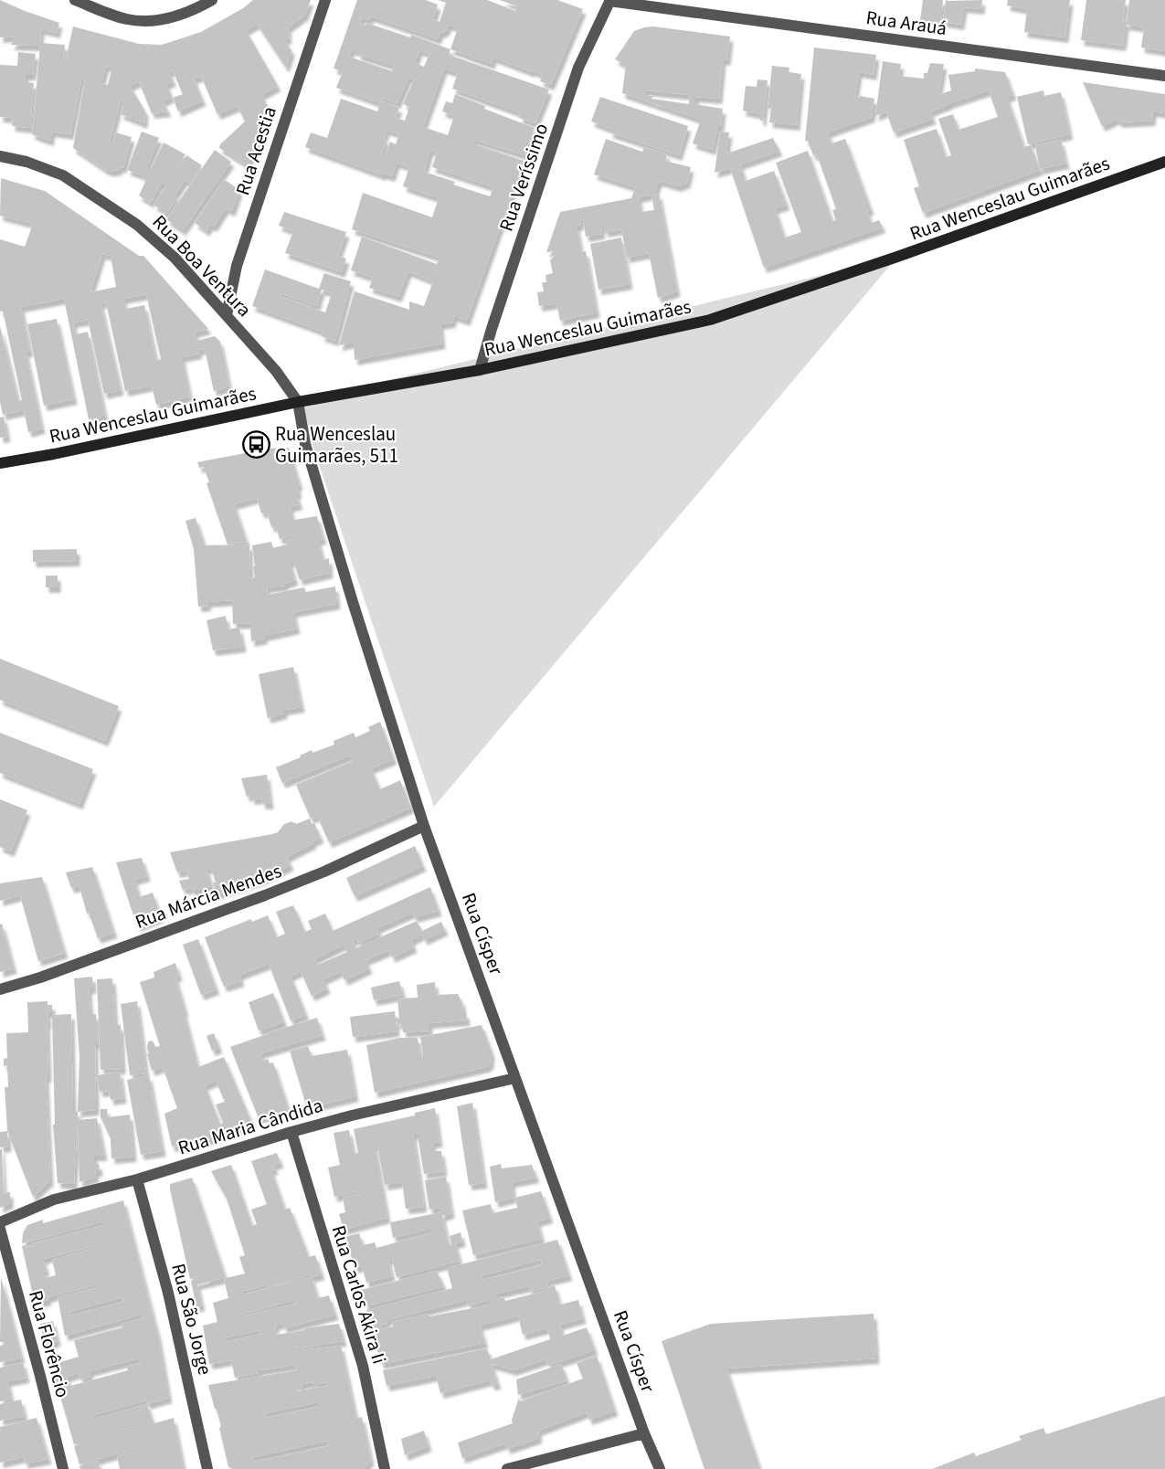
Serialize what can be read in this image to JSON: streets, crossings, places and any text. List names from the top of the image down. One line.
{"streets":{"street":["Rua Arauá","Rua Acestia","Rua Veríssimo","Rua Wenceslau Guimarães","Rua Boa Ventura","Rua Márcia Mendes","Rua Císper","Rua Maria Cândida","Rua Carlos Akira Ii","Rua São Jorge","Rua Florêncio"]},"crossings":[["Rua Arauá","Rua Veríssimo"],["Rua Acestia","Rua Boa Ventura"],["Rua Veríssimo","Rua Wenceslau Guimarães"],["Rua Wenceslau Guimarães","Rua Boa Ventura"],["Rua Wenceslau Guimarães","Rua Císper"],["Rua Boa Ventura","Rua Císper"],["Rua Márcia Mendes","Rua Císper"],["Rua Císper","Rua Maria Cândida"],["Rua Maria Cândida","Rua Carlos Akira Ii"],["Rua Maria Cândida","Rua São Jorge"]],"places":{"bus stop":["Rua Wenceslau Guimarães, 511"]}}
